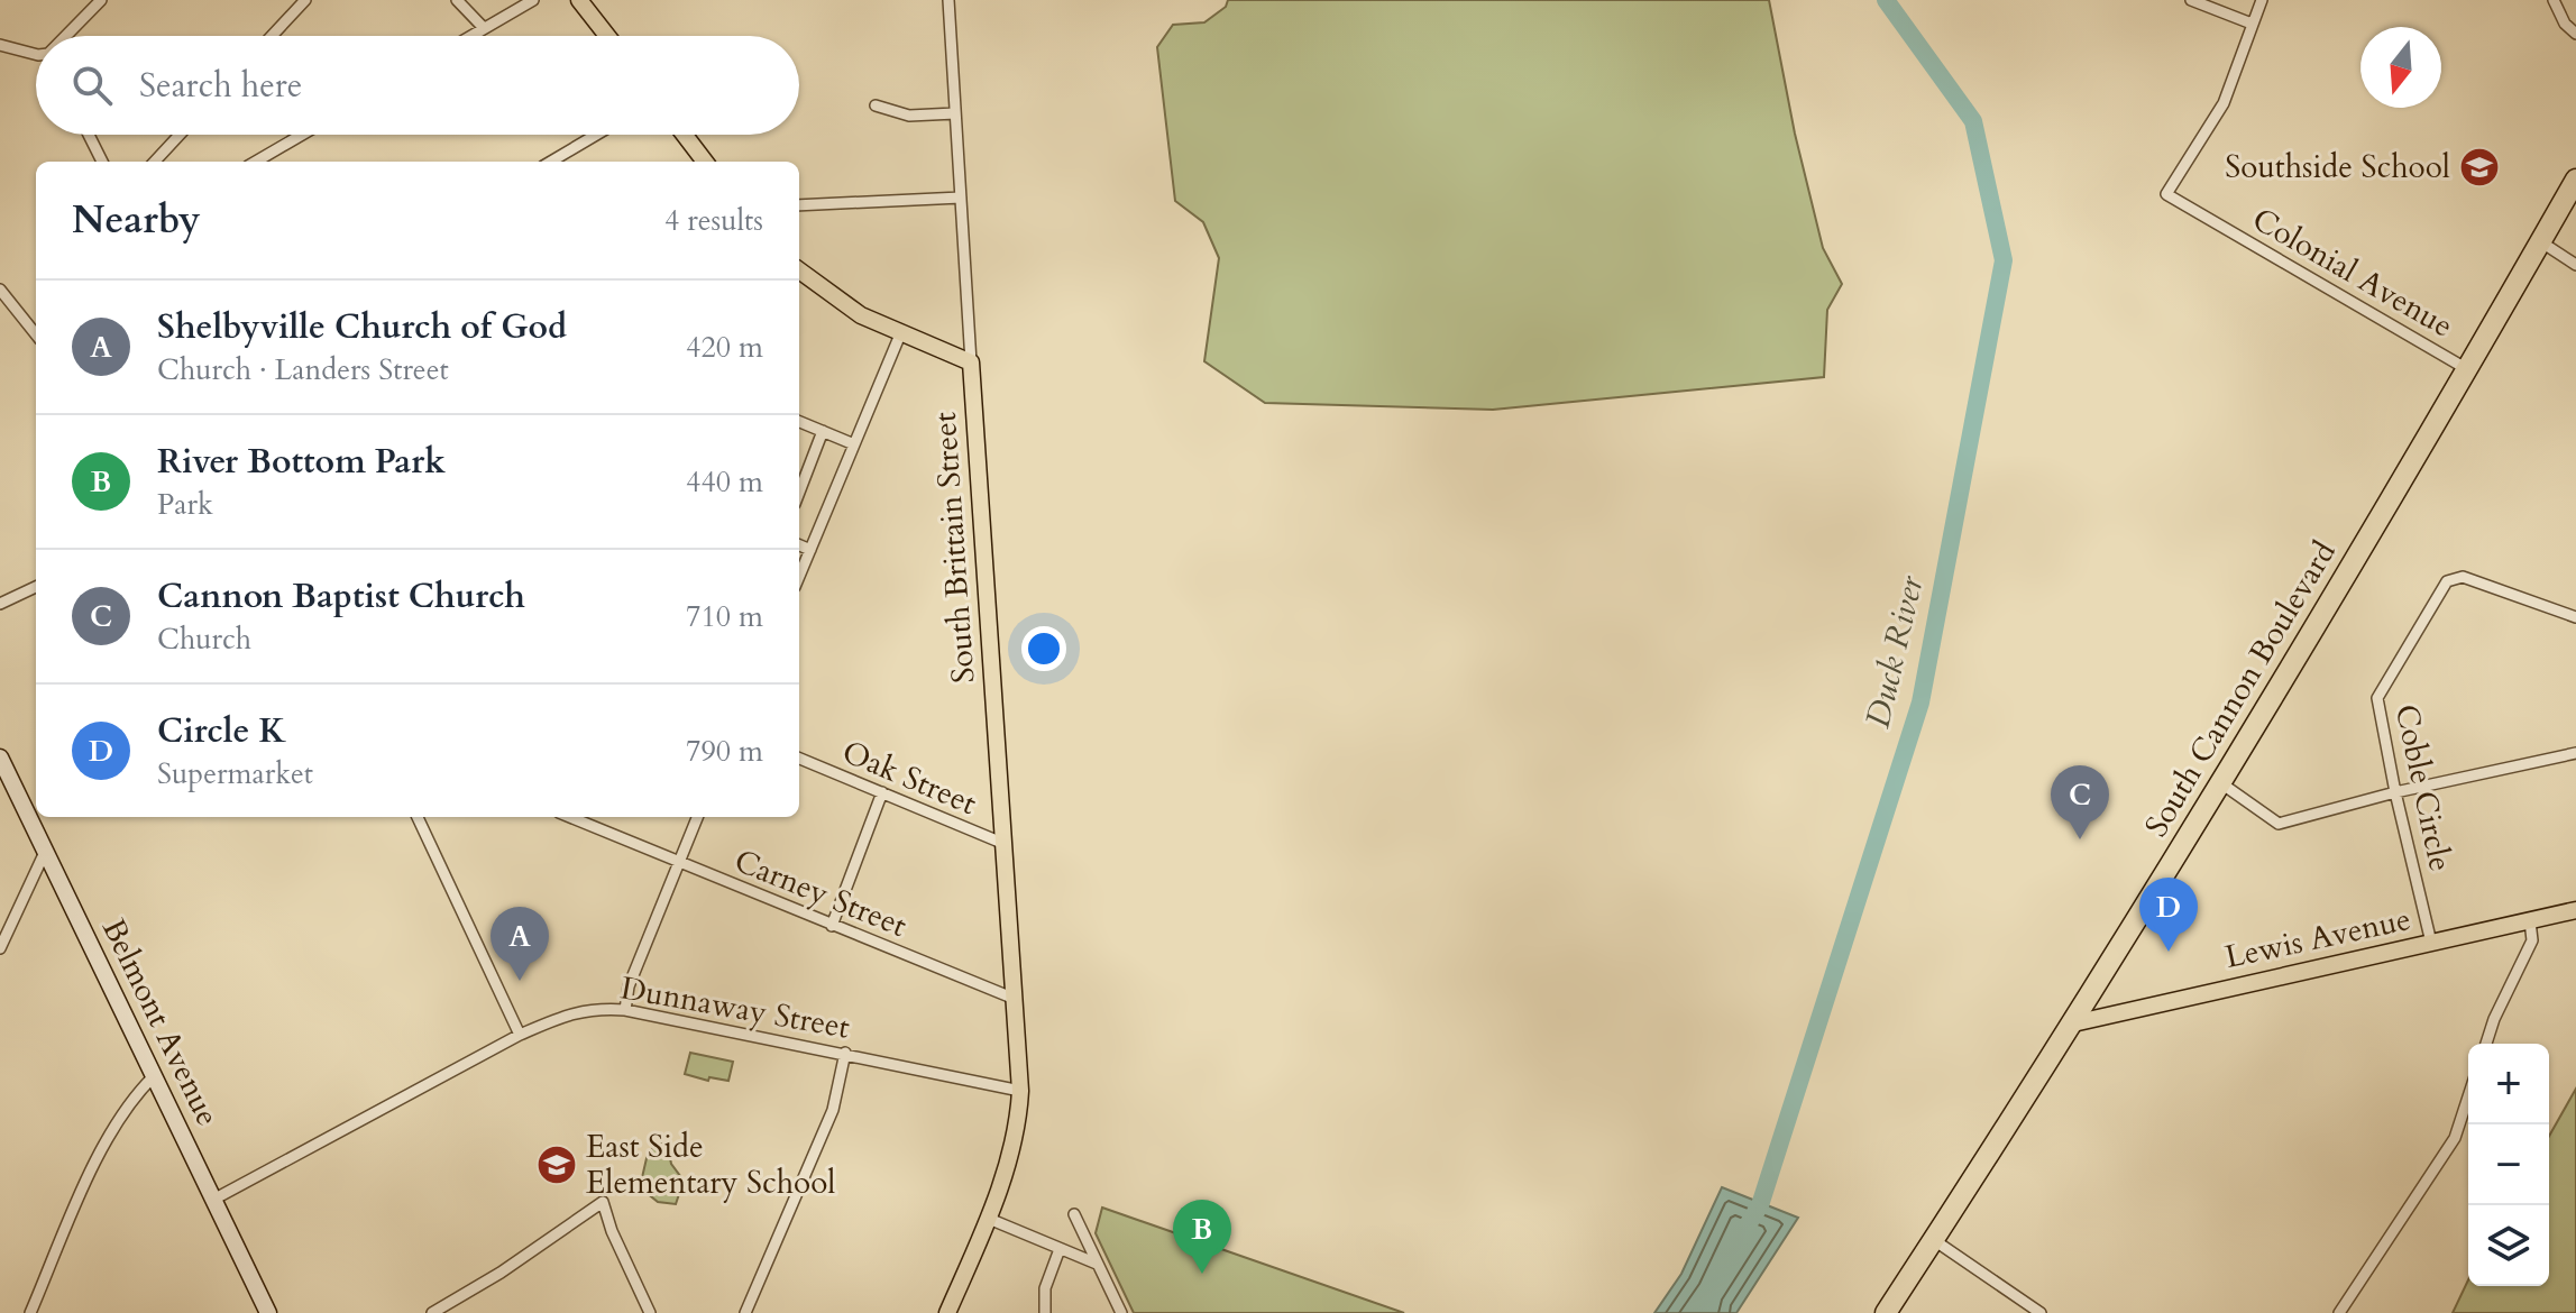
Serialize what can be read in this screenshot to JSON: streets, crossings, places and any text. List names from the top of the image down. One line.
{"streets":{"highway":["South Cannon Boulevard"],"main road":["South Brittain Street","Lewis Avenue","Belmont Avenue"],"street":["Colonial Avenue","Oak Street","Coble Circle","Carney Street","Dunnaway Street"]},"crossings":[["Colonial Avenue","South Cannon Boulevard"],["South Brittain Street","Oak Street"],["South Brittain Street","Carney Street"],["South Brittain Street","Dunnaway Street"],["South Cannon Boulevard","Lewis Avenue"],["Coble Circle","Lewis Avenue"],["Dunnaway Street","Belmont Avenue"]],"water":["Duck River"],"places":{"school or university":["Southside School","East Side Elementary School"]},"north":"bottom","page":{"search":"Search here","heading":["Nearby","4 results"],"list":[{"mark":"A","name":"Shelbyville Church of God","note":"Church · Landers Street","value":"420 m"},{"mark":"B","name":"River Bottom Park","note":"Park","value":"440 m"},{"mark":"C","name":"Cannon Baptist Church","note":"Church","value":"710 m"},{"mark":"D","name":"Circle K","note":"Supermarket","value":"790 m"}],"pins":["C","D","A","B"],"map_buttons":["+","−"]}}
